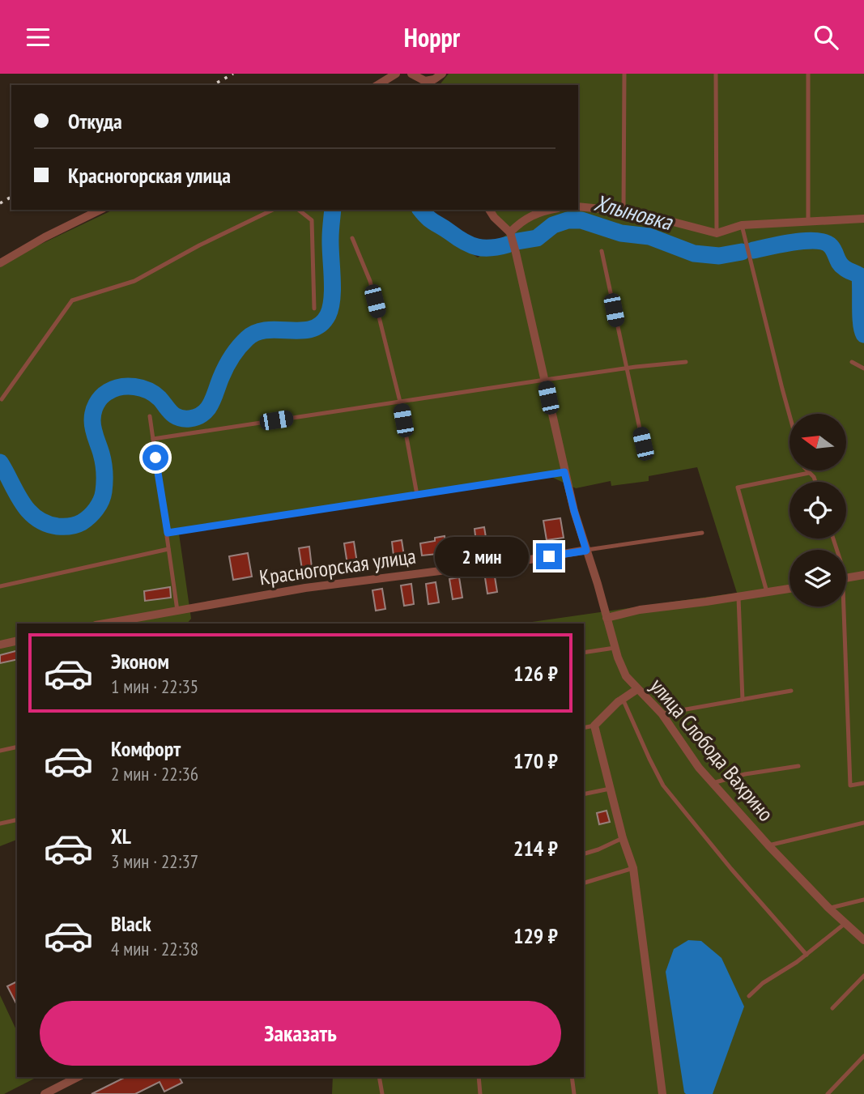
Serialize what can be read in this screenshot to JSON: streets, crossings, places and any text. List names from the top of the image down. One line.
{"streets":{"street":["Красногорская улица","улица Слобода Вахрино"]},"crossings":[["Красногорская улица","улица Слобода Вахрино"]],"water":["Хлыновка"],"north":"left","page":{"header":"Hoppr","banner":["Откуда","Красногорская улица"],"bubble":"2 мин","list":[{"name":"Эконом","note":"1 мин · 22:35","value":"126 ₽"},{"name":"Комфорт","note":"2 мин · 22:36","value":"170 ₽"},{"name":"XL","note":"3 мин · 22:37","value":"214 ₽"},{"name":"Black","note":"4 мин · 22:38","value":"129 ₽"}],"buttons":"Заказать"}}
